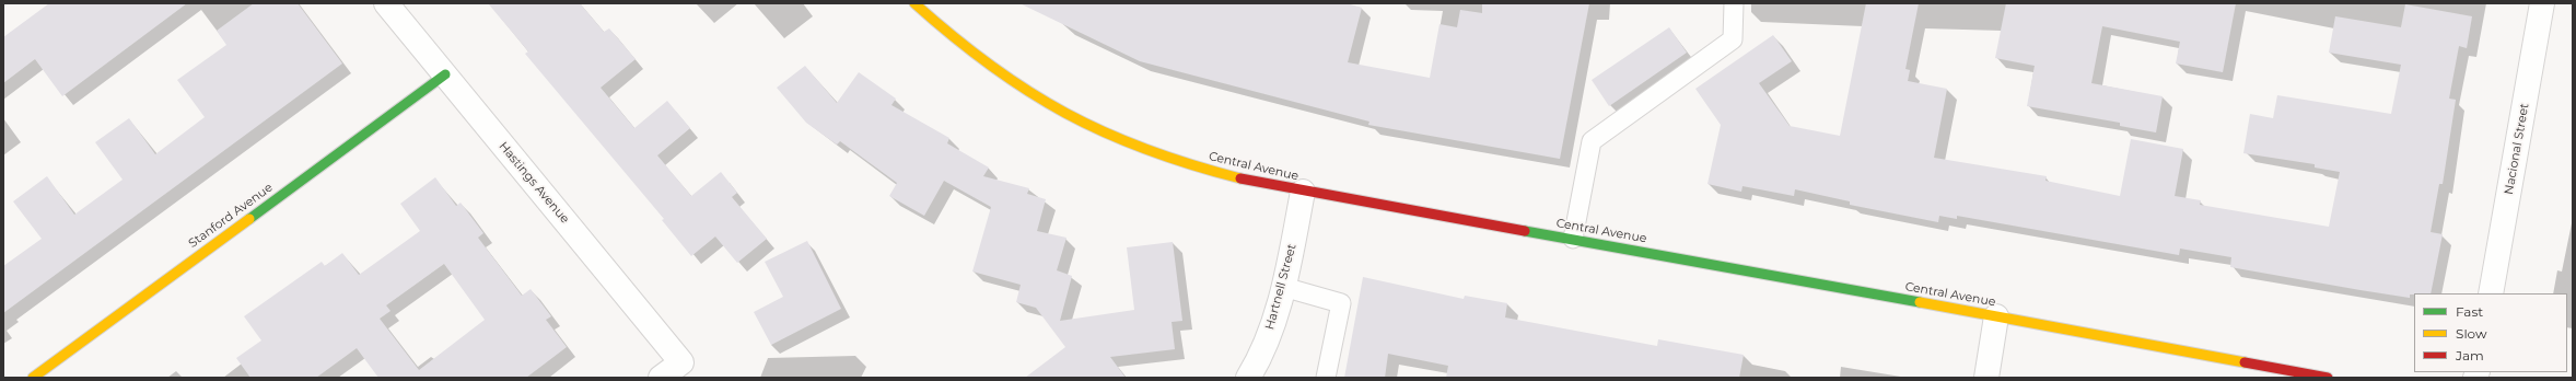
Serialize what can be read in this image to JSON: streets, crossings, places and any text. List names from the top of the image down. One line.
{"streets":{"street":["Nacional Street","Central Avenue","Hastings Avenue","Stanford Avenue","Hartnell Street"]},"crossings":[["Central Avenue","Hartnell Street"],["Hastings Avenue","Stanford Avenue"]],"legend":["Fast","Slow","Jam"]}
